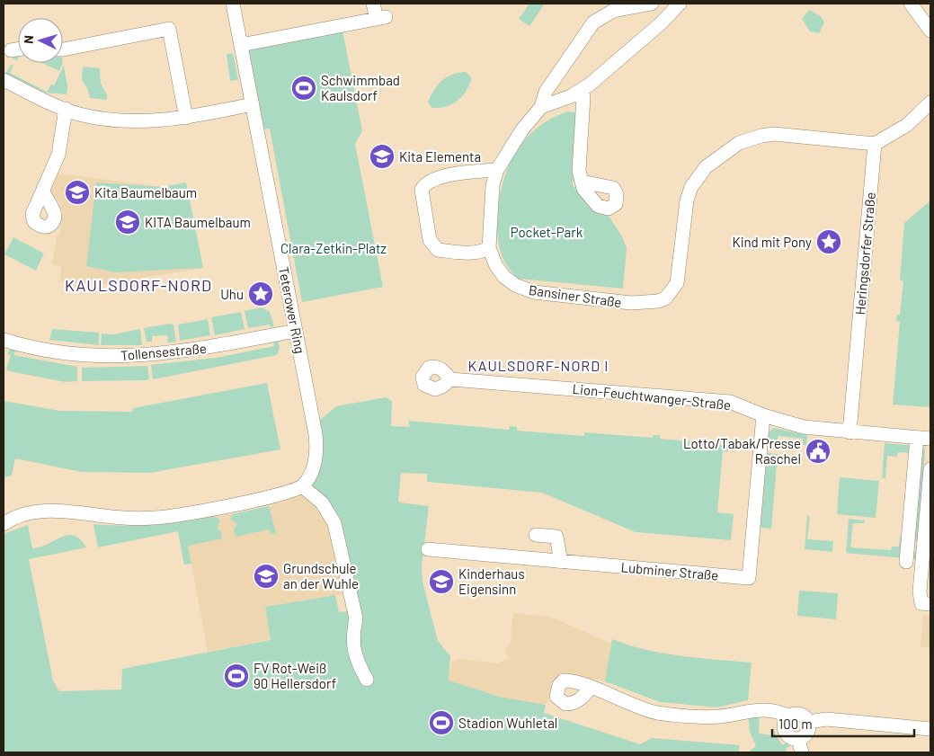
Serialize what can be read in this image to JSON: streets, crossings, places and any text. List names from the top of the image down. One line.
{"streets":{"street":["Heringsdorfer Straße","Bansiner Straße","Teterower Ring","Tollensestraße","Lion-Feuchtwanger-Straße","Lubminer Straße"]},"crossings":[["Heringsdorfer Straße","Bansiner Straße"],["Heringsdorfer Straße","Lion-Feuchtwanger-Straße"],["Teterower Ring","Tollensestraße"],["Lion-Feuchtwanger-Straße","Lubminer Straße"]],"districts":["KAULSDORF-NORD","KAULSDORF-NORD I"],"parks":["Pocket-Park","Clara-Zetkin-Platz"],"places":{"sports":["Schwimmbad Kaulsdorf","FV Rot-Weiß 90 Hellersdorf","Stadion Wuhletal"],"school or university":["Kita Elementa","Kita Baumelbaum","KITA Baumelbaum","Grundschule an der Wuhle","Kinderhaus Eigensinn"],"place":["Kind mit Pony","Uhu"],"public building":["Lotto/Tabak/Presse Raschel"]},"scale_bar":"100 m","north":"left"}
